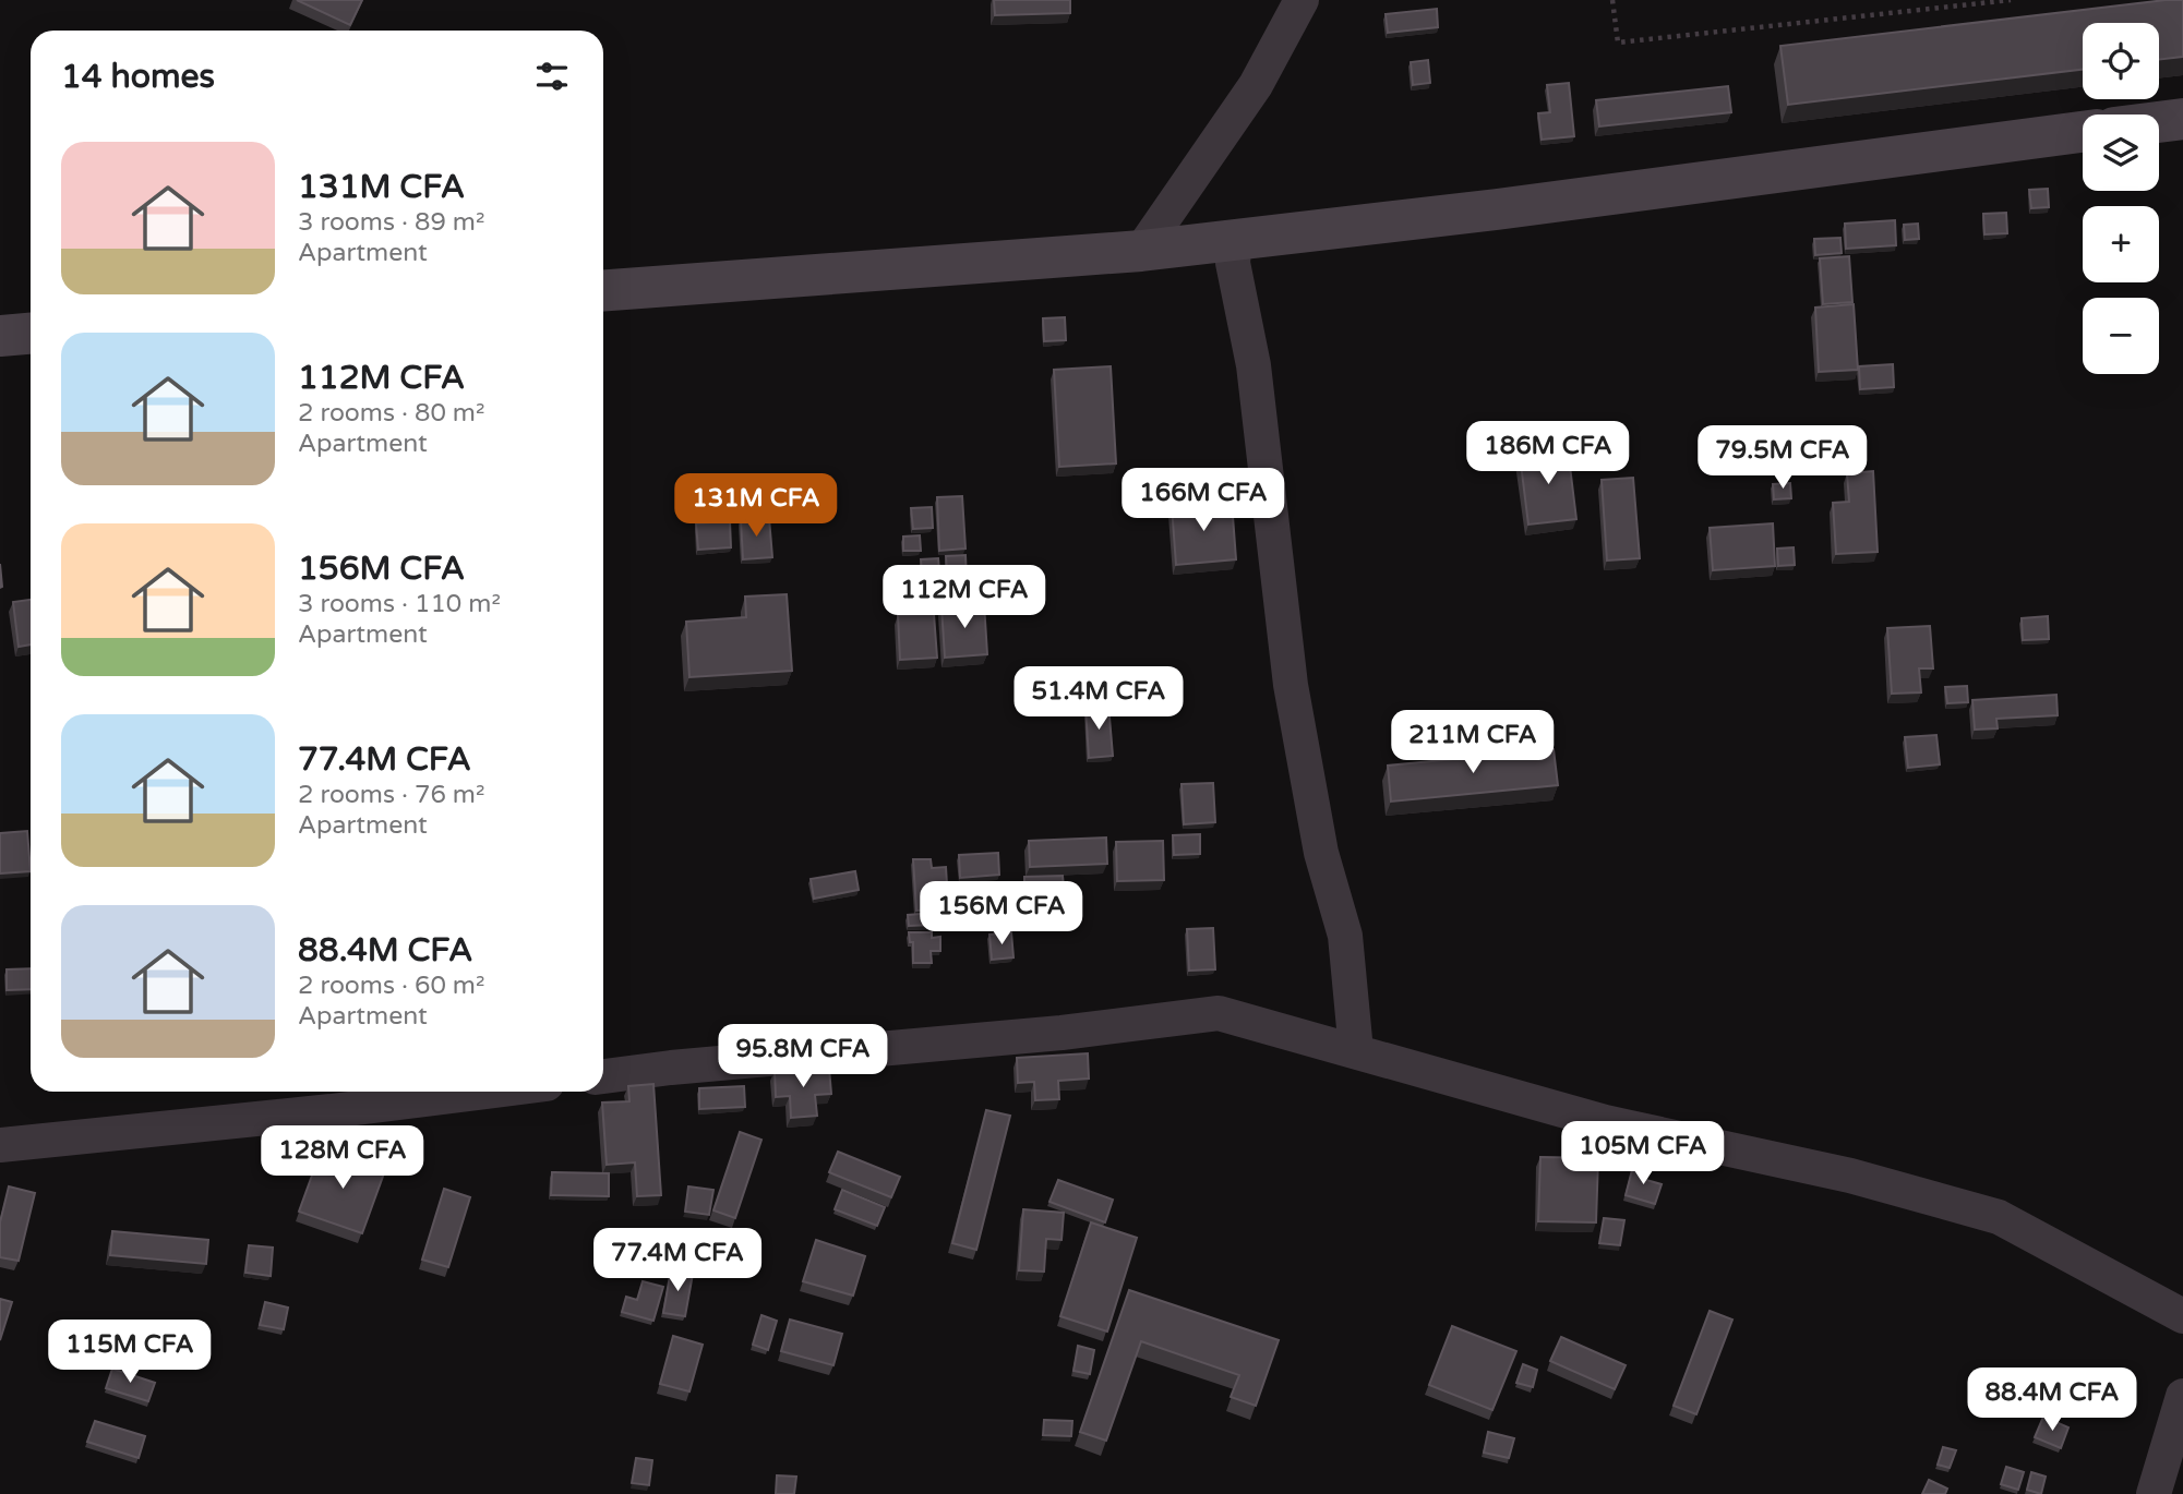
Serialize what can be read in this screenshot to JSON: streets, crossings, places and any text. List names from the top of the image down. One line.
{"page":{"map_buttons":["+","−"],"heading":"14 homes","list":[{"name":"131M CFA","note":"3 rooms · 89 m² · Apartment"},{"name":"112M CFA","note":"2 rooms · 80 m² · Apartment"},{"name":"156M CFA","note":"3 rooms · 110 m² · Apartment"},{"name":"77.4M CFA","note":"2 rooms · 76 m² · Apartment"},{"name":"88.4M CFA","note":"2 rooms · 60 m² · Apartment"}],"price":["186M CFA","79.5M CFA","166M CFA","131M CFA","112M CFA","51.4M CFA","211M CFA","156M CFA","95.8M CFA","105M CFA","128M CFA","77.4M CFA","115M CFA","88.4M CFA"]}}
